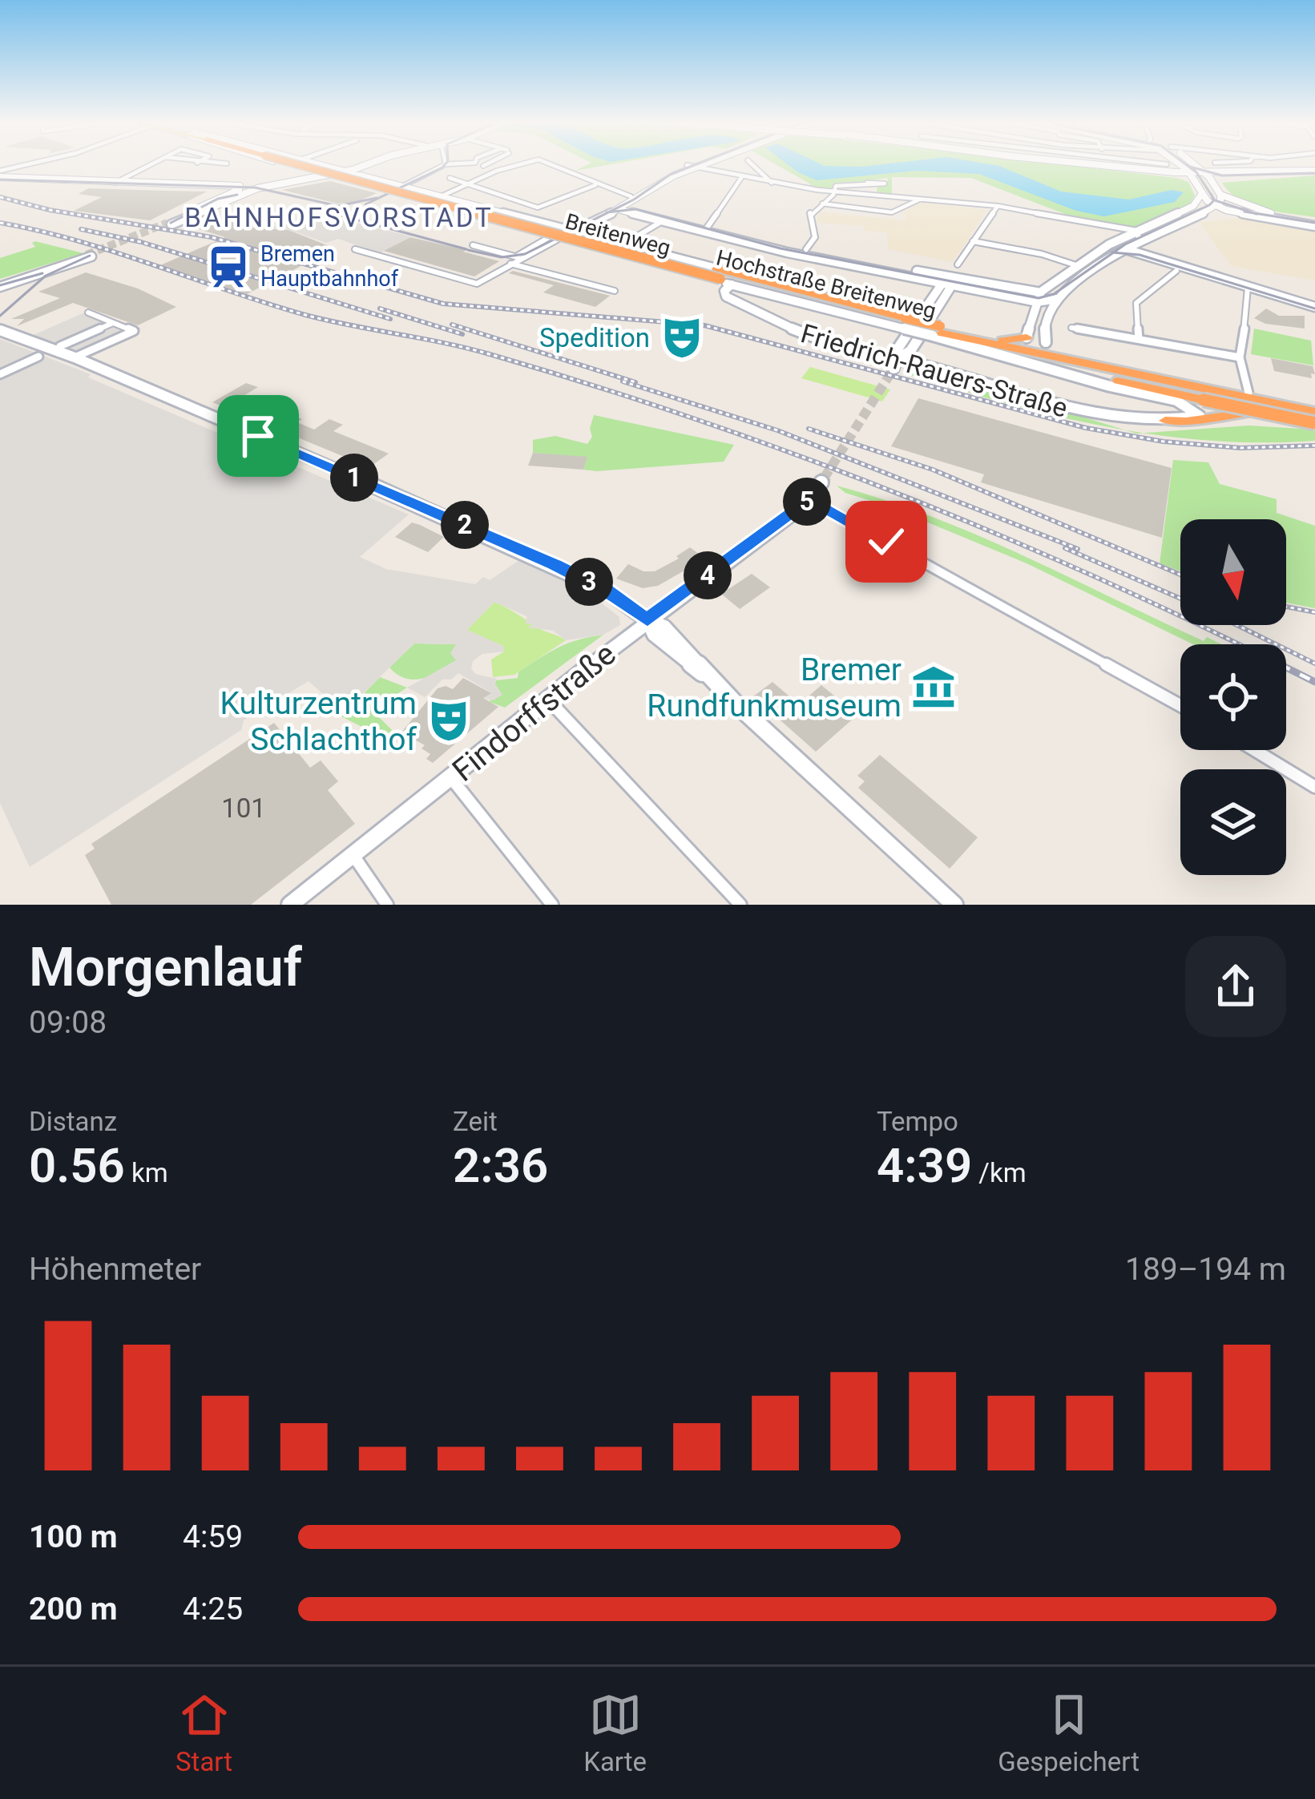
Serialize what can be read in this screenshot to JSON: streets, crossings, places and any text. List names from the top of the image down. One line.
{"streets":{"highway":["Hochstraße Breitenweg"],"main road":["Breitenweg","Friedrich-Rauers-Straße","Findorffstraße"]},"crossings":[["Breitenweg","Hochstraße Breitenweg"],["Breitenweg","Friedrich-Rauers-Straße"],["Hochstraße Breitenweg","Friedrich-Rauers-Straße"]],"districts":["BAHNHOFSVORSTADT"],"places":{"station":["Bremen Hauptbahnhof"],"theatre":["Spedition","Kulturzentrum Schlachthof"],"museum":["Bremer Rundfunkmuseum"]},"house_numbers":["101"],"north":"bottom","page":{"pins":["1","5","2","4","3"],"heading":["Morgenlauf","09:08"],"stats":[["Distanz","0.56 km"],["Zeit","2:36"],["Tempo","4:39 /km"]],"chart":["Höhenmeter","189–194 m"],"list":[{"name":"100 m","note":"4:59"},{"name":"200 m","note":"4:25"}],"tabs":["Start","Karte","Gespeichert"]}}
